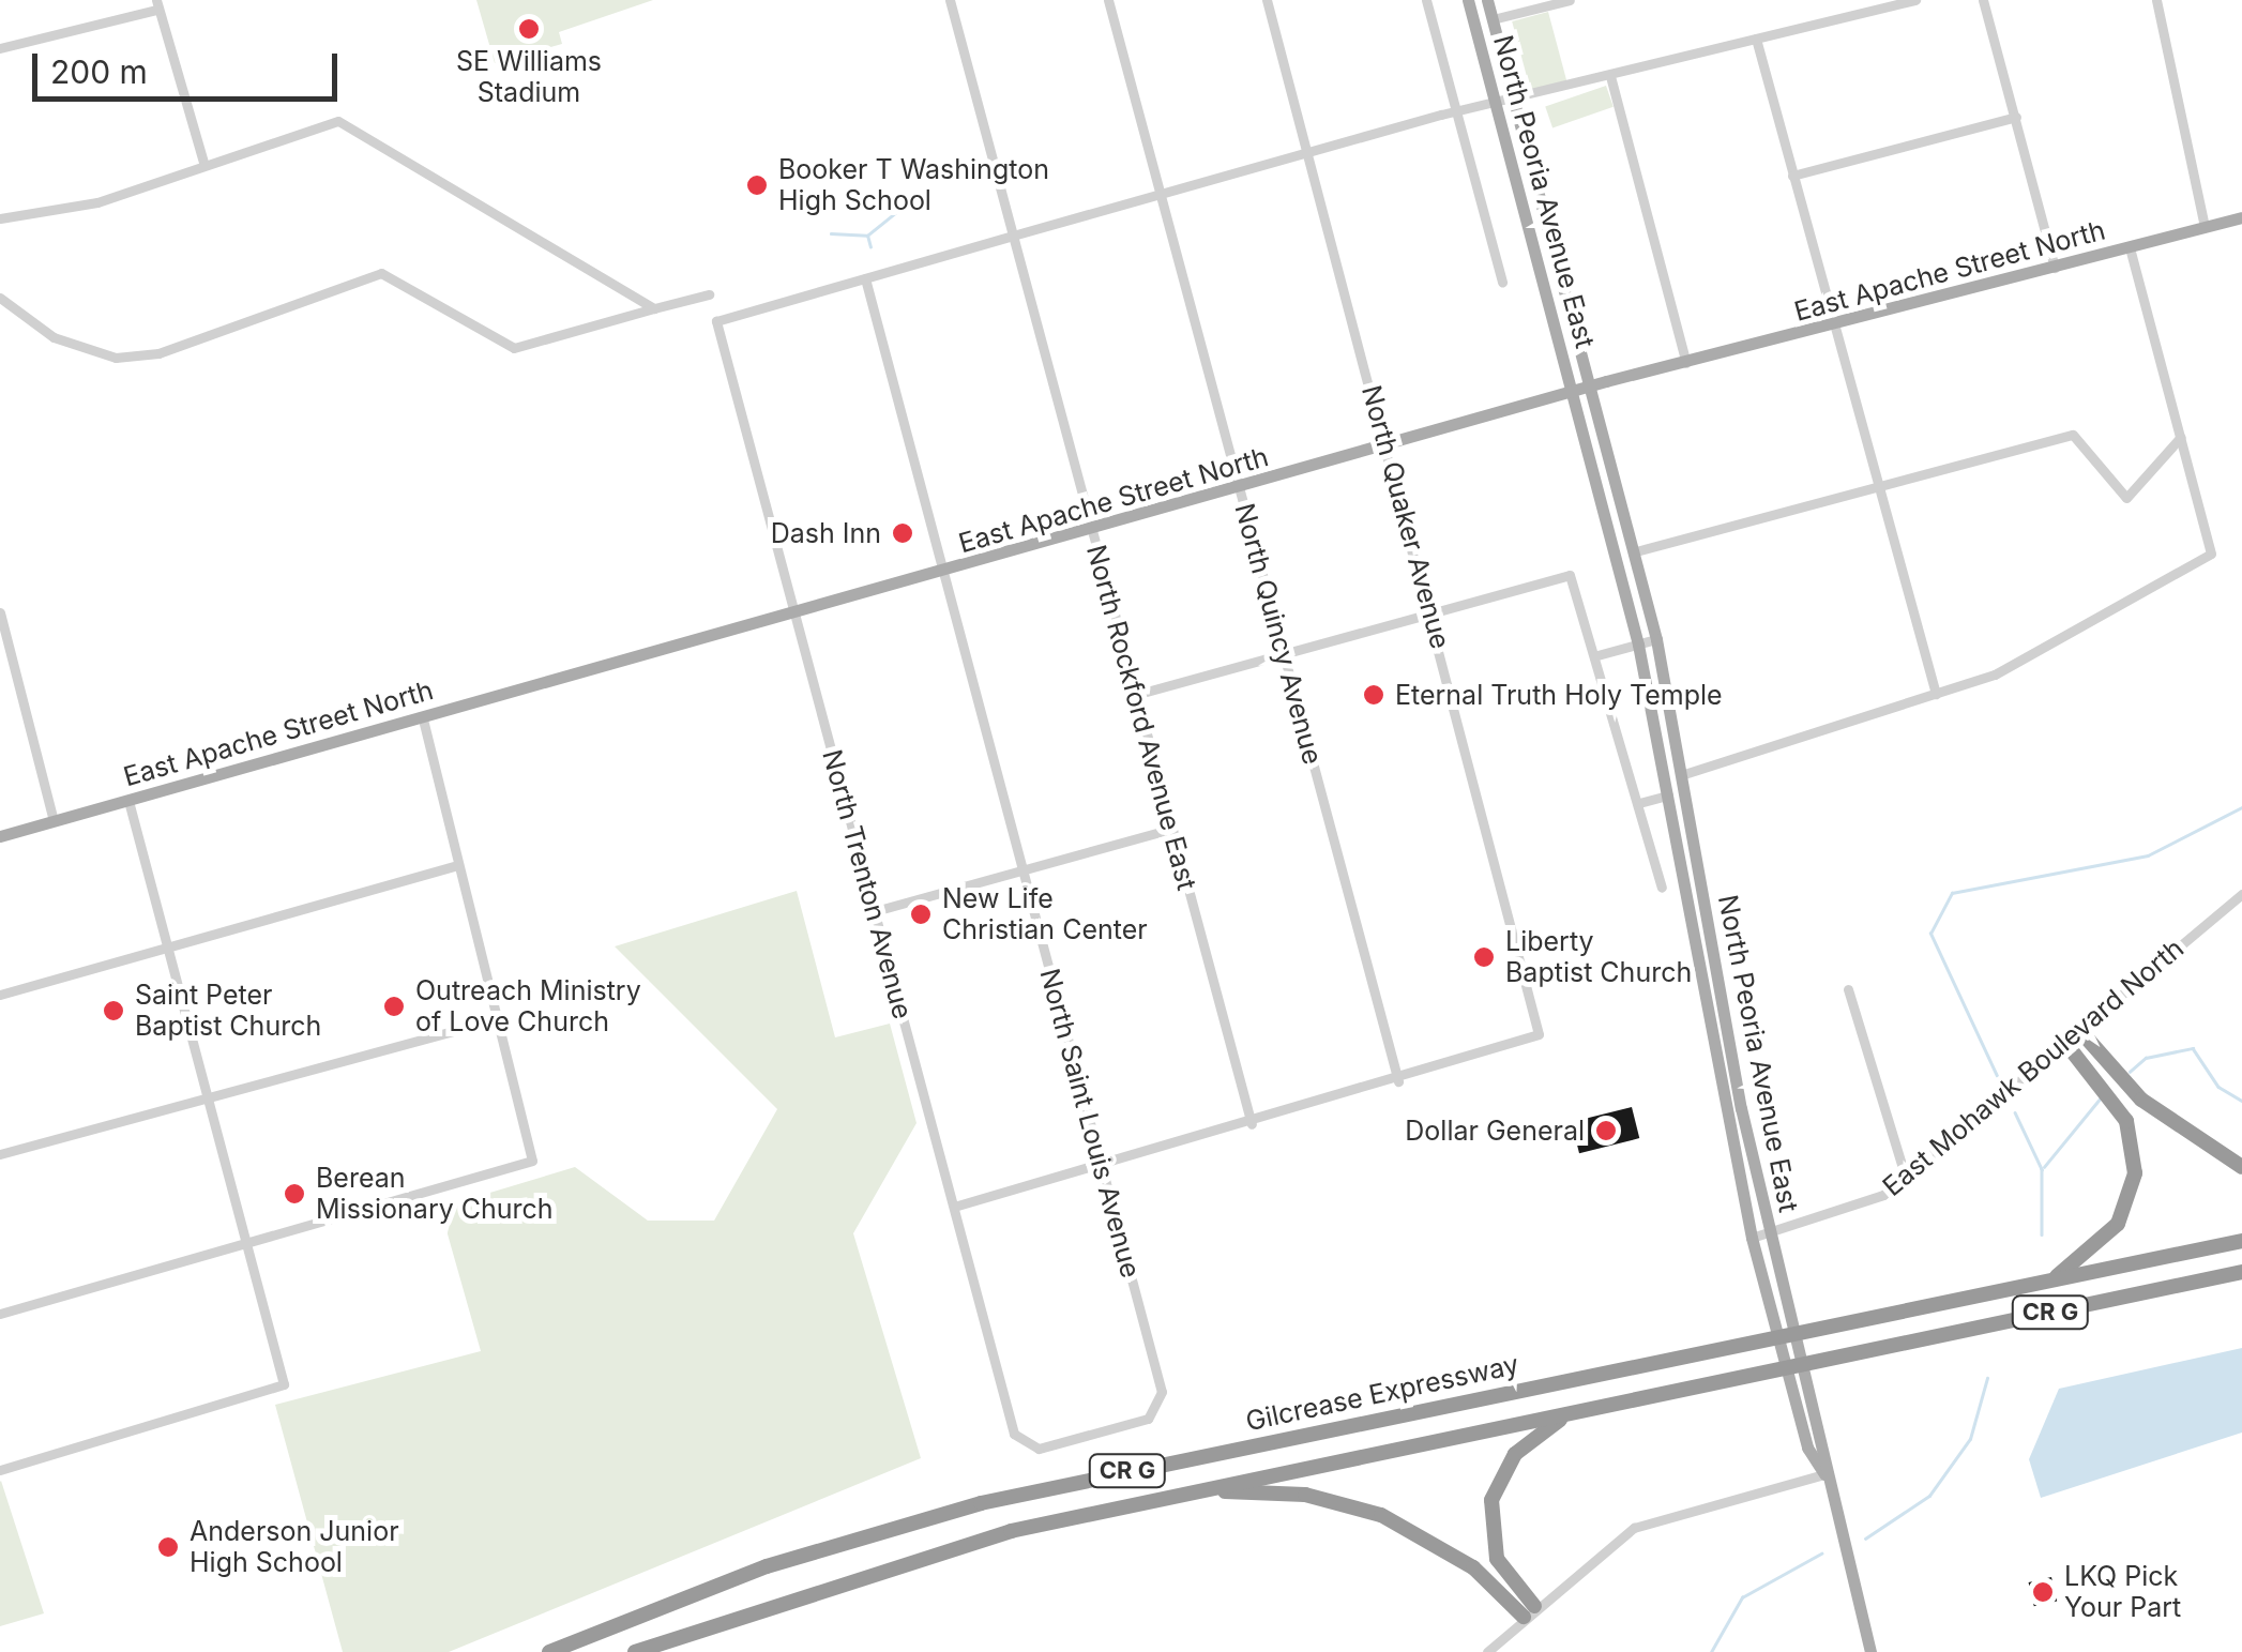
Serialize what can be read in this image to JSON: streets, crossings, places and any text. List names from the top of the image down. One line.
{"streets":{"highway":["CR G","Gilcrease Expressway"],"main road":["North Peoria Avenue East","East Apache Street North"],"street":["North Quaker Avenue","North Quincy Avenue","North Rockford Avenue East","North Trenton Avenue","East Mohawk Boulevard North","North Saint Louis Avenue"]},"crossings":[["North Peoria Avenue East","East Apache Street North"],["North Peoria Avenue East","East Mohawk Boulevard North"],["East Apache Street North","North Quaker Avenue"],["East Apache Street North","North Quincy Avenue"],["East Apache Street North","North Rockford Avenue East"],["East Apache Street North","North Trenton Avenue"],["East Apache Street North","North Saint Louis Avenue"],["North Quaker Avenue","North Quincy Avenue"],["North Trenton Avenue","North Saint Louis Avenue"]],"places":["SE Williams Stadium","Booker T Washington High School","Dash Inn","Eternal Truth Holy Temple","New Life Christian Center","Liberty Baptist Church","Outreach Ministry of Love Church","Saint Peter Baptist Church","Dollar General","Berean Missionary Church","Anderson Junior High School","LKQ Pick Your Part"],"scale_bar":"200 m"}
